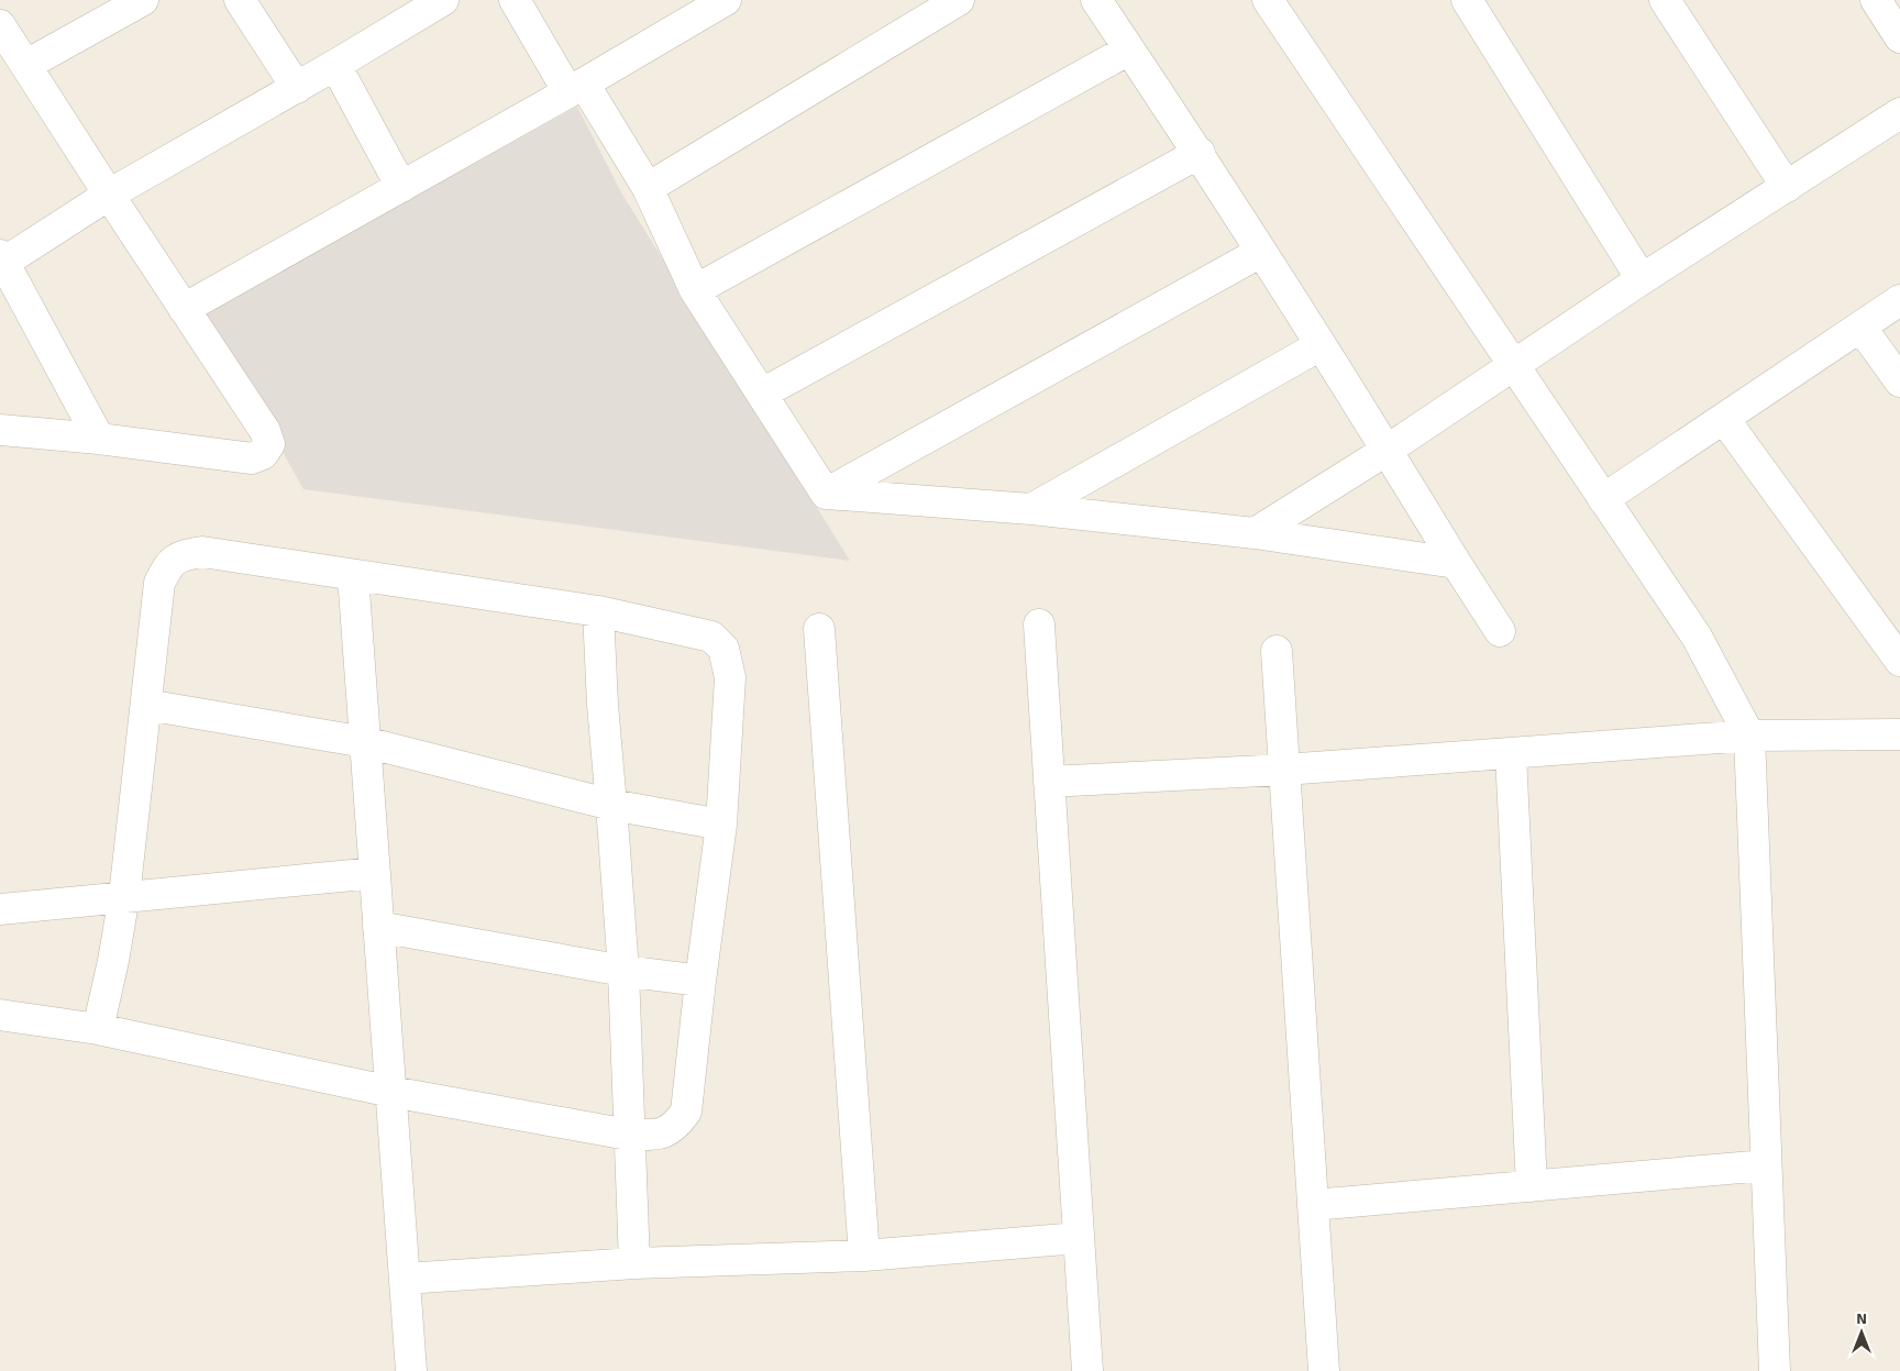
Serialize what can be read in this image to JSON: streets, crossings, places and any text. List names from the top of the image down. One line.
{"north":"top"}
